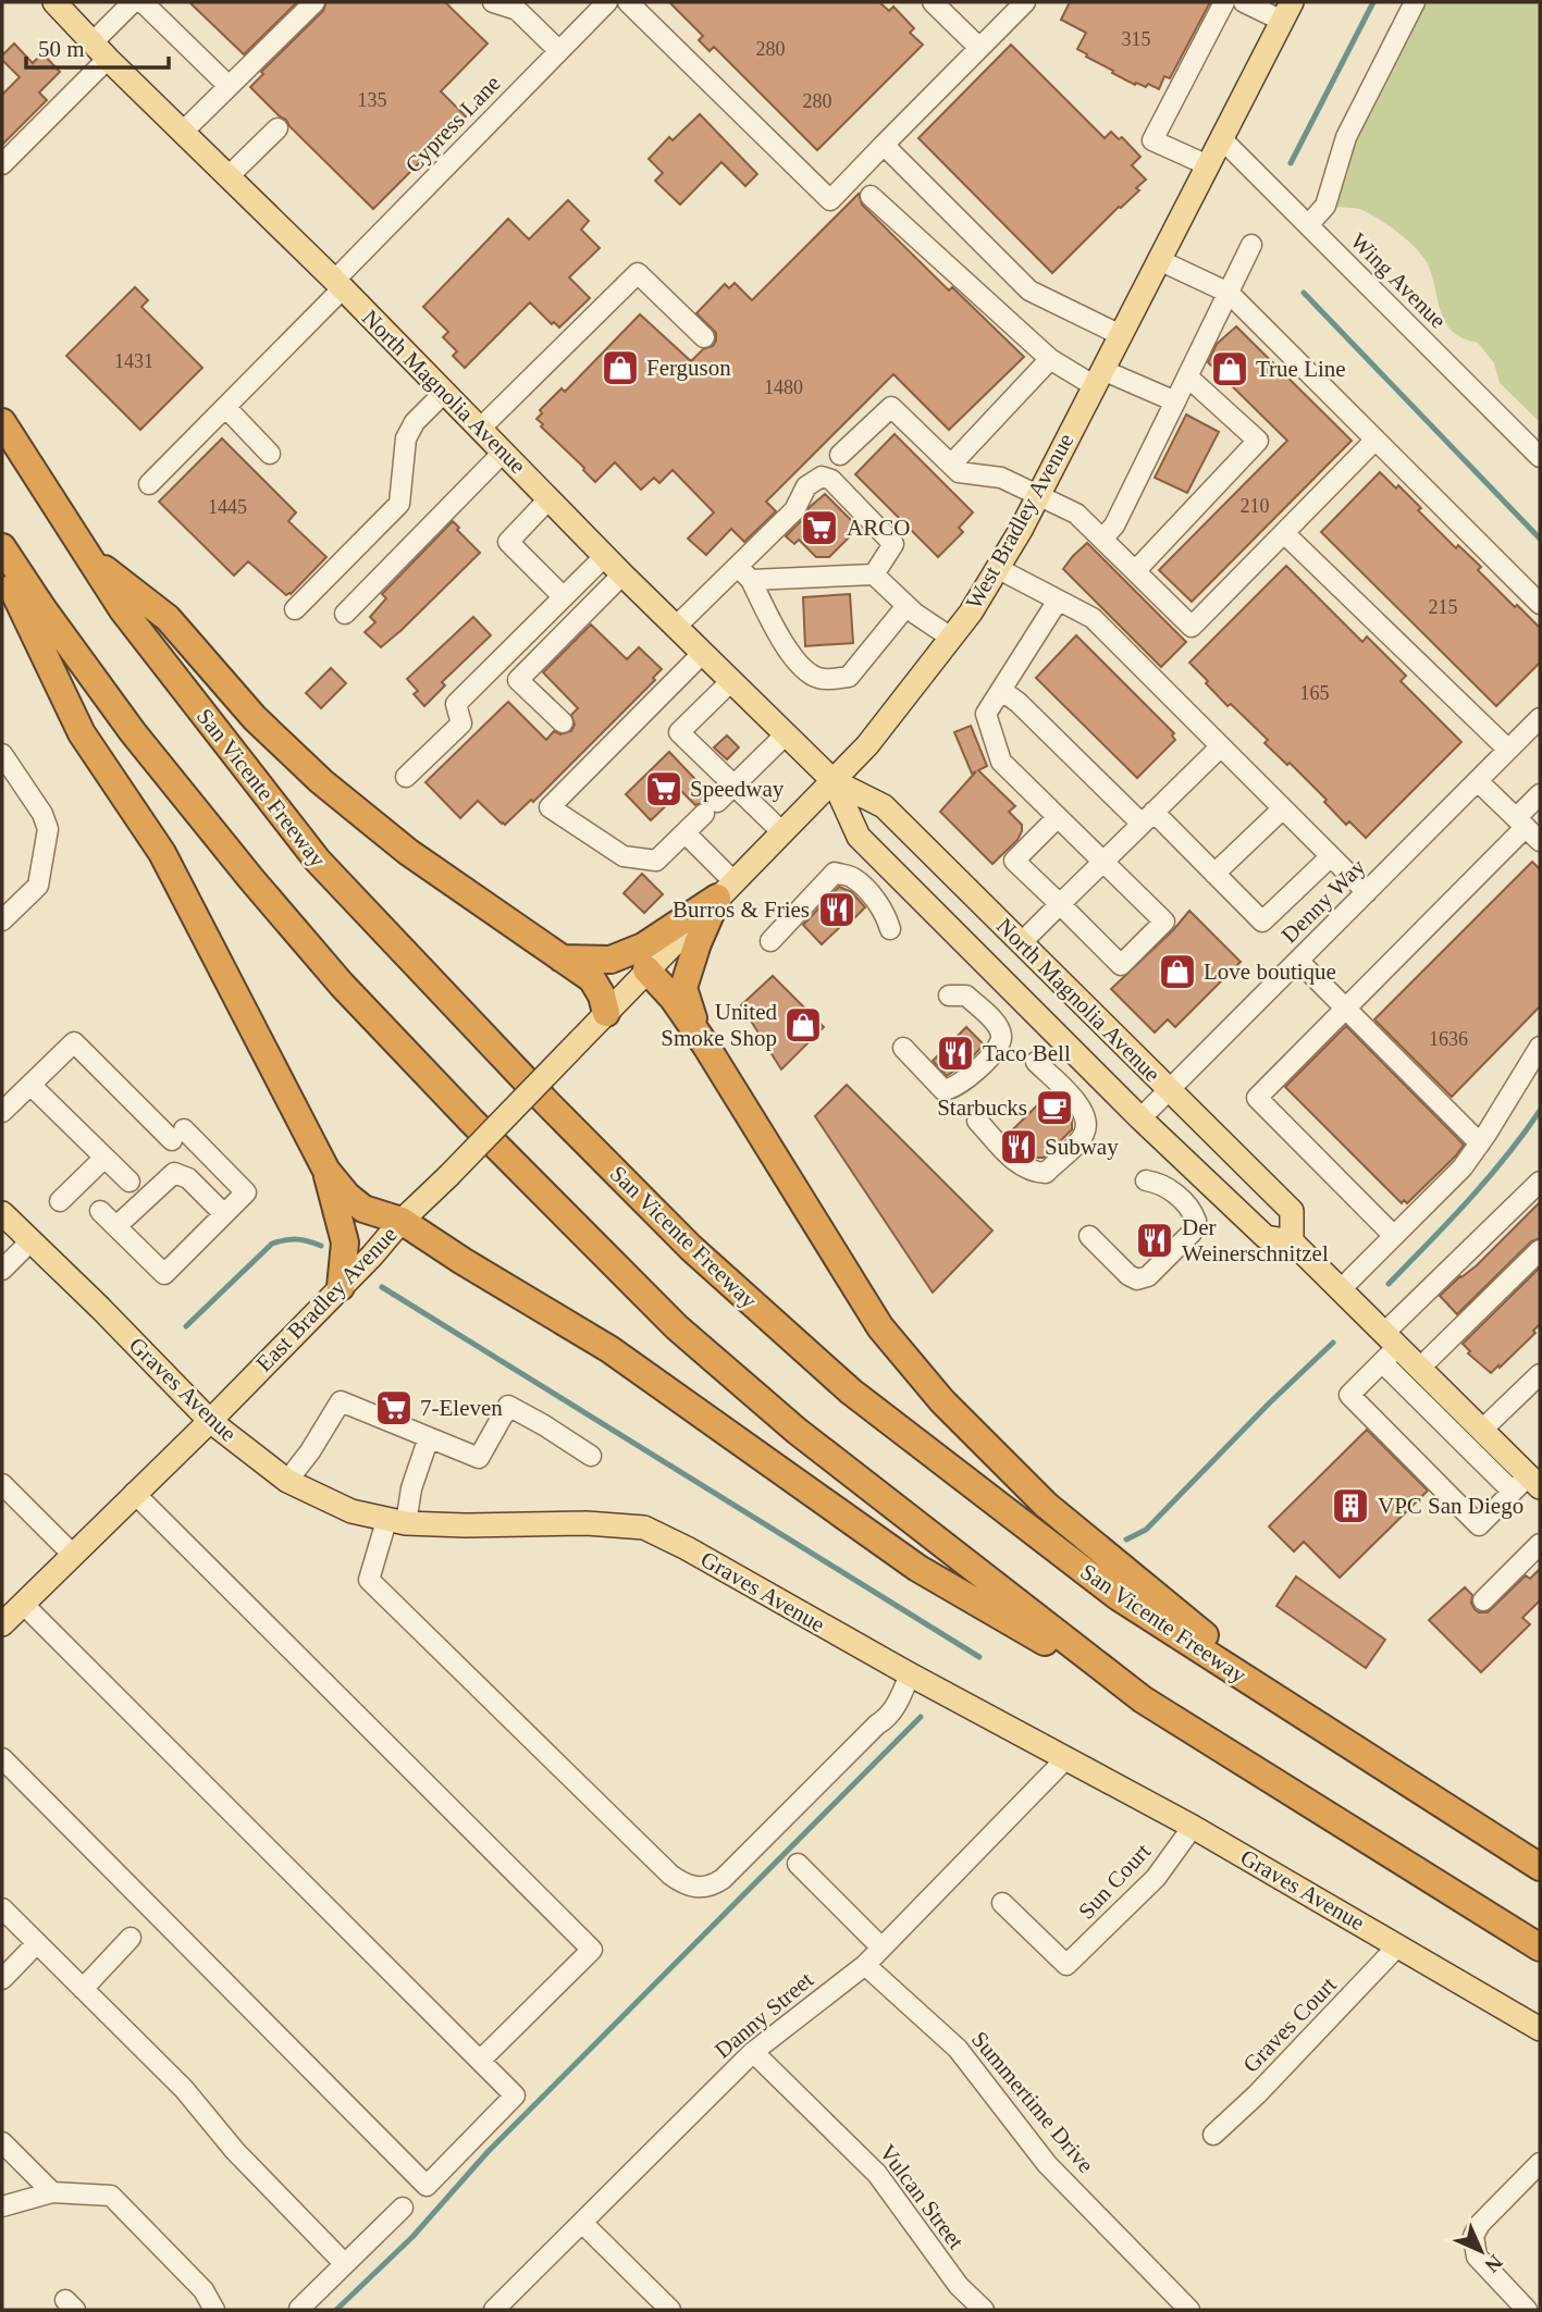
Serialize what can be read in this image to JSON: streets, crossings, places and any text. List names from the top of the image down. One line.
{"streets":{"highway":["San Vicente Freeway"],"main road":["North Magnolia Avenue","West Bradley Avenue","East Bradley Avenue","Graves Avenue"],"street":["Cypress Lane","Wing Avenue","Denny Way","Sun Court","Danny Street","Graves Court","Summertime Drive","Vulcan Street"]},"crossings":[["Cypress Lane","North Magnolia Avenue"],["Wing Avenue","West Bradley Avenue"],["North Magnolia Avenue","West Bradley Avenue"],["North Magnolia Avenue","Denny Way"],["West Bradley Avenue","East Bradley Avenue"],["East Bradley Avenue","Graves Avenue"],["Graves Avenue","Sun Court"],["Graves Avenue","Danny Street"],["Graves Avenue","Graves Court"],["Danny Street","Summertime Drive"],["Danny Street","Vulcan Street"]],"places":{"shop":["Ferguson","True Line","Love boutique","United Smoke Shop"],"supermarket":["ARCO","Speedway","7-Eleven"],"restaurant":["Burros & Fries","Taco Bell","Subway","Der Weinerschnitzel"],"cafe":["Starbucks"],"building":["VPC San Diego"]},"house_numbers":["315","280","135","280","1431","1480","210","1445","215","165","1636"],"scale_bar":"50 m","north":"bottom right"}
